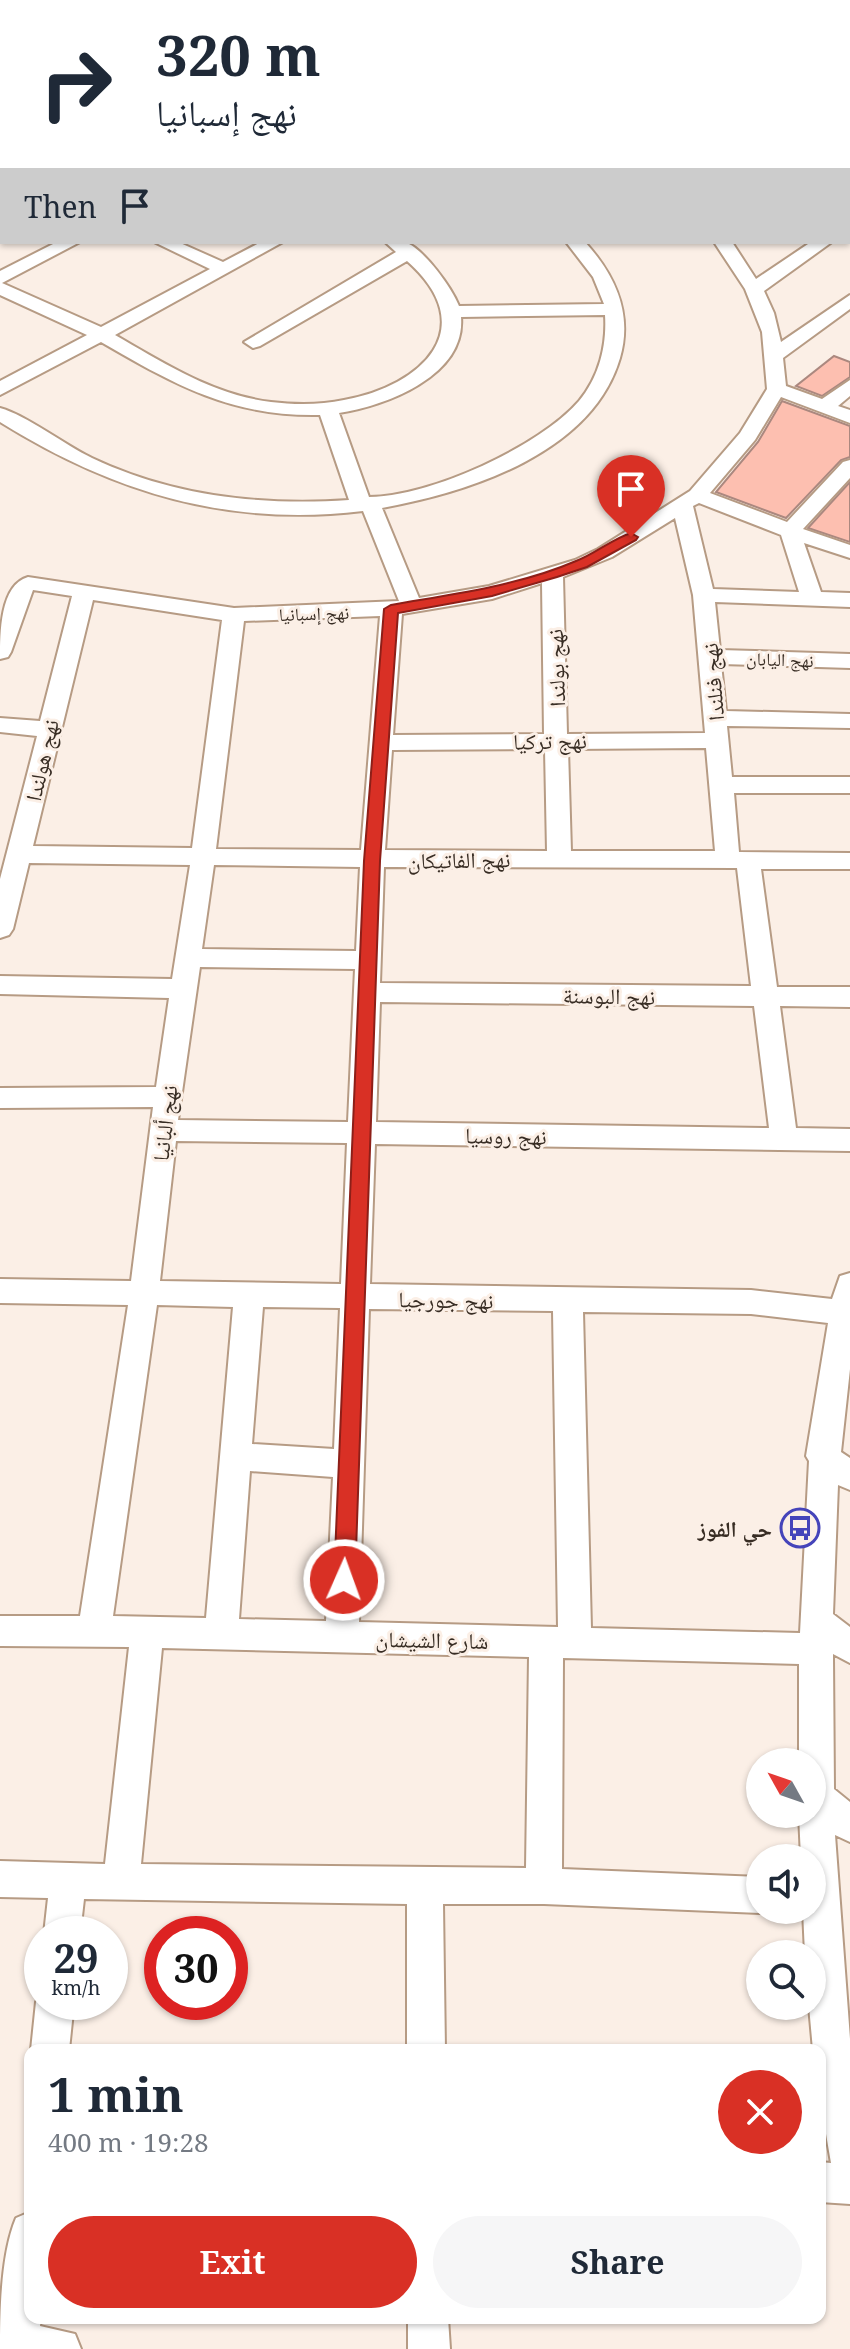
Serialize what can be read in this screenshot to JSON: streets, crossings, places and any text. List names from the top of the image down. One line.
{"streets":{"street":["نهج إسبانيا","نهج اليابان","نهج بولندا","نهج فنلندا","نهج تركيا","نهج هولندا","نهج الفاتيكان","نهج البوسنة","نهج ألبانيا","نهج روسيا","نهج جورجيا","شارع الشيشان"]},"crossings":[["نهج إسبانيا","نهج بولندا"],["نهج إسبانيا","نهج فنلندا"],["نهج إسبانيا","نهج هولندا"],["نهج إسبانيا","نهج ألبانيا"],["نهج اليابان","نهج فنلندا"],["نهج بولندا","نهج تركيا"],["نهج بولندا","نهج الفاتيكان"],["نهج فنلندا","نهج تركيا"],["نهج فنلندا","نهج الفاتيكان"],["نهج فنلندا","نهج البوسنة"],["نهج فنلندا","نهج روسيا"],["نهج هولندا","نهج الفاتيكان"],["نهج الفاتيكان","نهج ألبانيا"],["نهج ألبانيا","نهج روسيا"],["نهج ألبانيا","نهج جورجيا"],["نهج ألبانيا","شارع الشيشان"]],"places":{"bus stop":["حي الفوز"]},"north":"top left","page":{"turn":["320 m","نهج إسبانيا"],"then":"Then","speed":"29 km/h","limit":"30","heading":["1 min","400 m · 19:28"],"buttons":["Exit","Share"]}}
